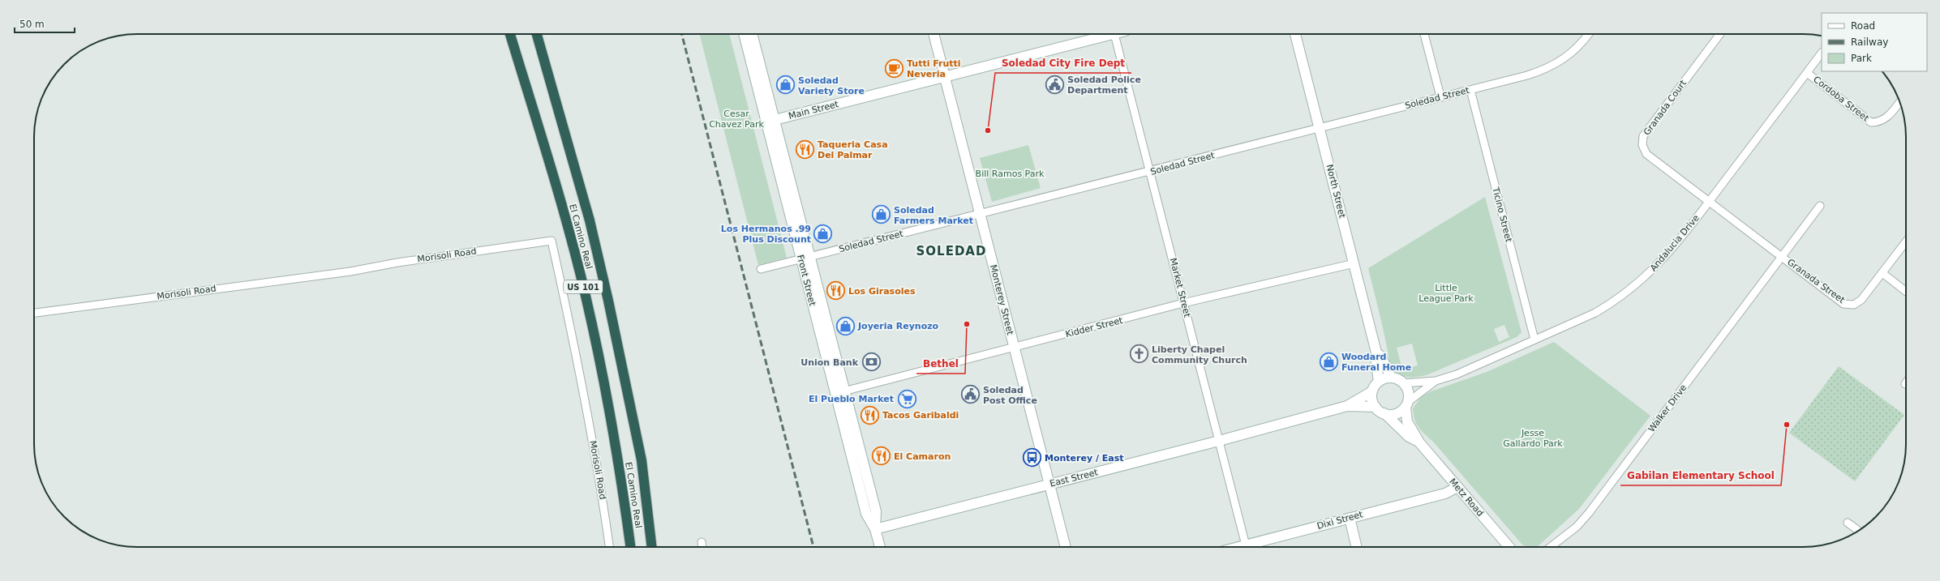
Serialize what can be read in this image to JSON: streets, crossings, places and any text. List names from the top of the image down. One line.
{"streets":{"highway":["El Camino Real","US 101"],"street":["Soledad Street","Cordoba Street","Granada Court","Main Street","North Street","Ticino Street","Andalucia Drive","Morisoli Road","Front Street","Granada Street","Market Street","Monterey Street","Kidder Street","Walker Drive","East Street","Metz Road","Dixi Street"]},"crossings":[["Soledad Street","North Street"],["Soledad Street","Ticino Street"],["Soledad Street","Front Street"],["Soledad Street","Market Street"],["Soledad Street","Monterey Street"],["Cordoba Street","Andalucia Drive"],["Granada Court","Andalucia Drive"],["Granada Court","Granada Street"],["Main Street","Front Street"],["Main Street","Monterey Street"],["North Street","Andalucia Drive"],["North Street","Kidder Street"],["North Street","East Street"],["North Street","Metz Road"],["Ticino Street","Andalucia Drive"],["Andalucia Drive","Granada Street"],["Andalucia Drive","East Street"],["Andalucia Drive","Metz Road"],["Front Street","Kidder Street"],["Front Street","East Street"],["Granada Street","Walker Drive"],["Market Street","Kidder Street"],["Market Street","East Street"],["Market Street","Dixi Street"],["Monterey Street","Kidder Street"],["Monterey Street","East Street"],["East Street","Metz Road"],["Metz Road","Dixi Street"]],"districts":["SOLEDAD"],"parks":["Cesar Chavez Park","Bill Ramos Park","Little League Park","Jesse Gallardo Park"],"places":{"cafe":["Tutti Frutti Neveria"],"public building":["Soledad Police Department","Soledad Post Office"],"shop":["Soledad Variety Store","Soledad Farmers Market","Los Hermanos .99 Plus Discount","Joyeria Reynozo","Woodard Funeral Home"],"other":["Soledad City Fire Dept","Bethel","Gabilan Elementary School"],"restaurant":["Taqueria Casa Del Palmar","Los Girasoles","Tacos Garibaldi","El Camaron"],"church":["Liberty Chapel Community Church"],"bank":["Union Bank"],"supermarket":["El Pueblo Market"],"bus stop":["Monterey / East"]},"legend":["Road","Railway","Park"],"scale_bar":"50 m"}
